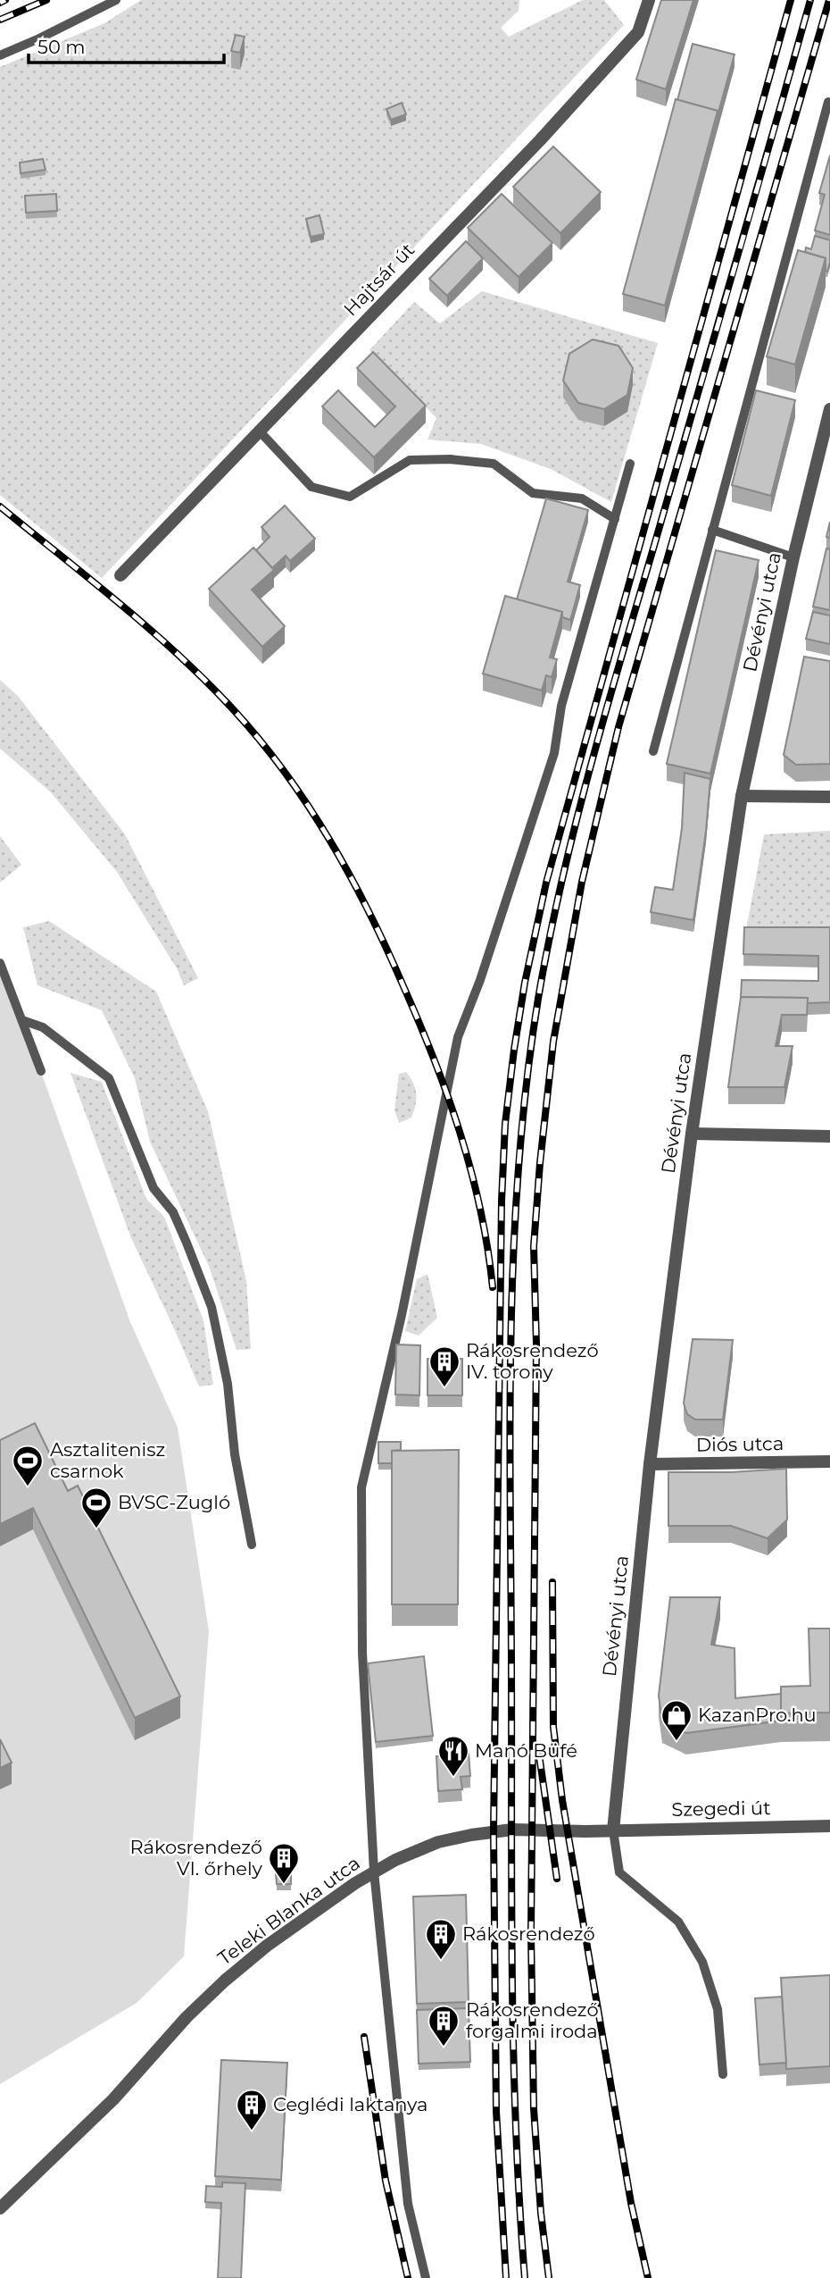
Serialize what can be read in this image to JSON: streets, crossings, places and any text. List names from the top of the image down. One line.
{"streets":{"street":["Hajtsár út","Dévényi utca","Diós utca","Szegedi út","Teleki Blanka utca"]},"crossings":[["Dévényi utca","Diós utca"],["Dévényi utca","Szegedi út"],["Dévényi utca","Teleki Blanka utca"],["Szegedi út","Teleki Blanka utca"]],"places":{"building":["Rákosrendező IV. torony","Rákosrendező VI. őrhely","Rákosrendező","Rákosrendező forgalmi iroda","Ceglédi laktanya"],"sports":["Asztalitenisz csarnok","BVSC-Zugló"],"shop":["KazanPro.hu"],"restaurant":["Manó Büfé"]},"scale_bar":"50 m"}
